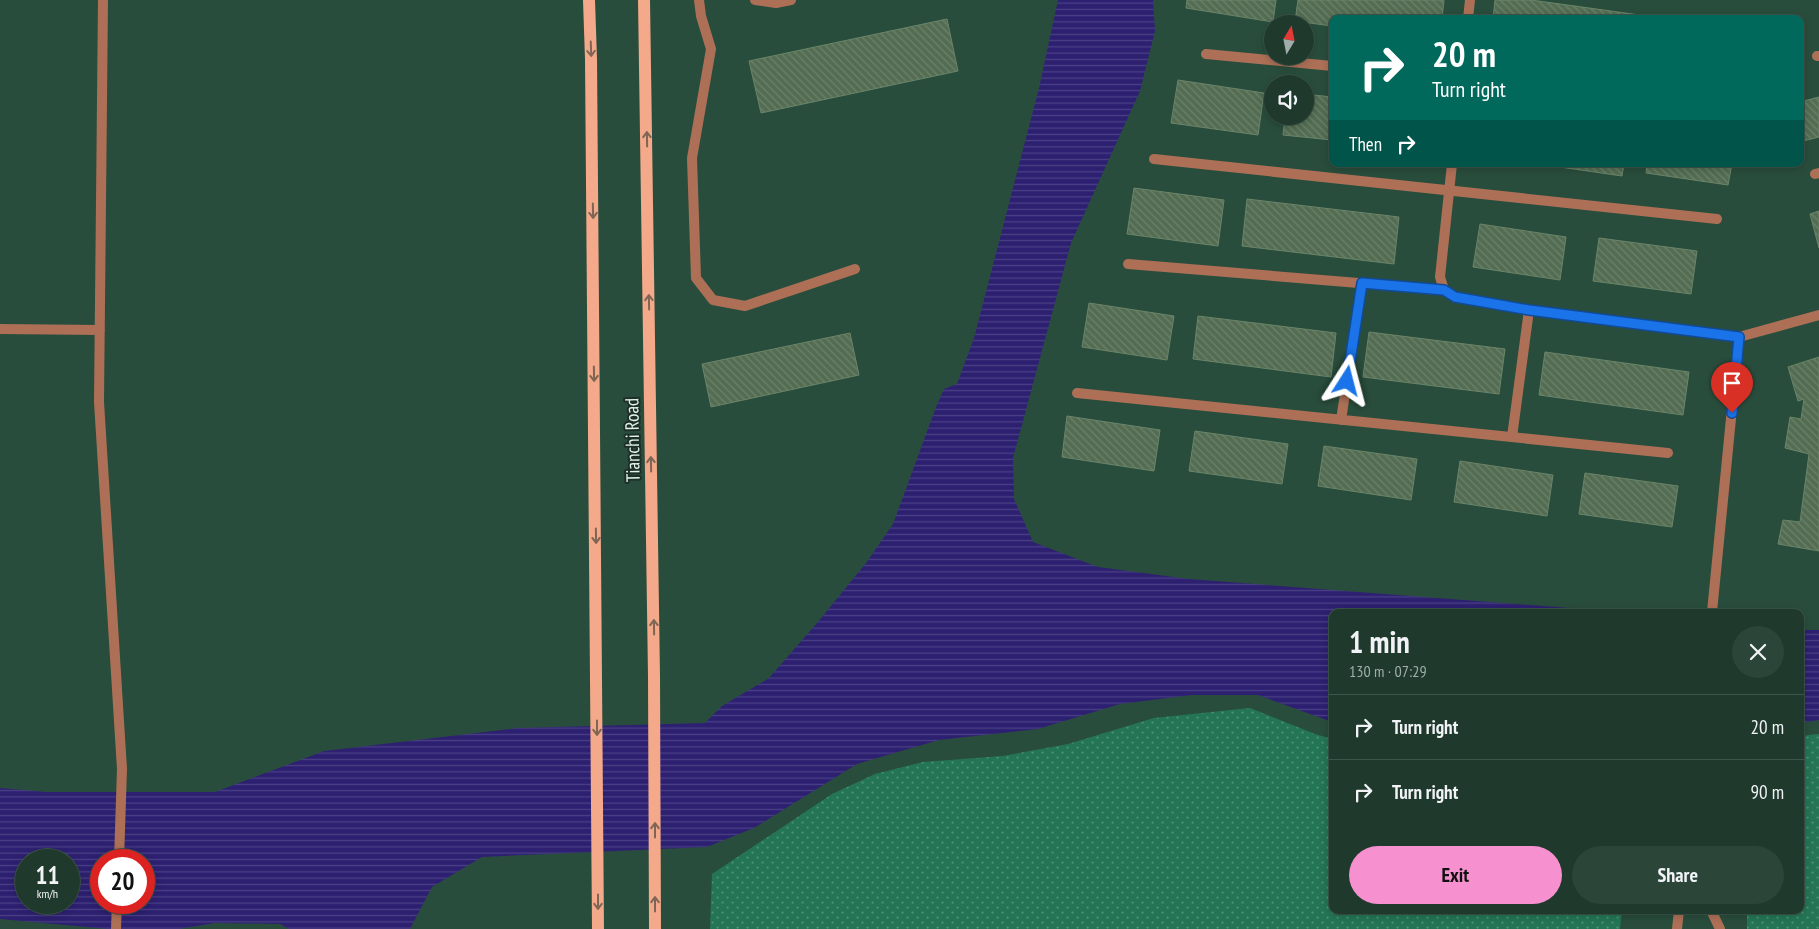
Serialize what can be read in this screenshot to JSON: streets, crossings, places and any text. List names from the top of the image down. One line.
{"streets":{"main road":["Tianchi Road"]},"north":"top","page":{"turn":["20 m","Turn right"],"then":"Then","heading":["1 min","130 m · 07:29"],"list":[{"name":"Turn right","value":"20 m"},{"name":"Turn right","value":"90 m"}],"buttons":["Exit","Share"],"speed":"11 km/h","limit":"20"}}
